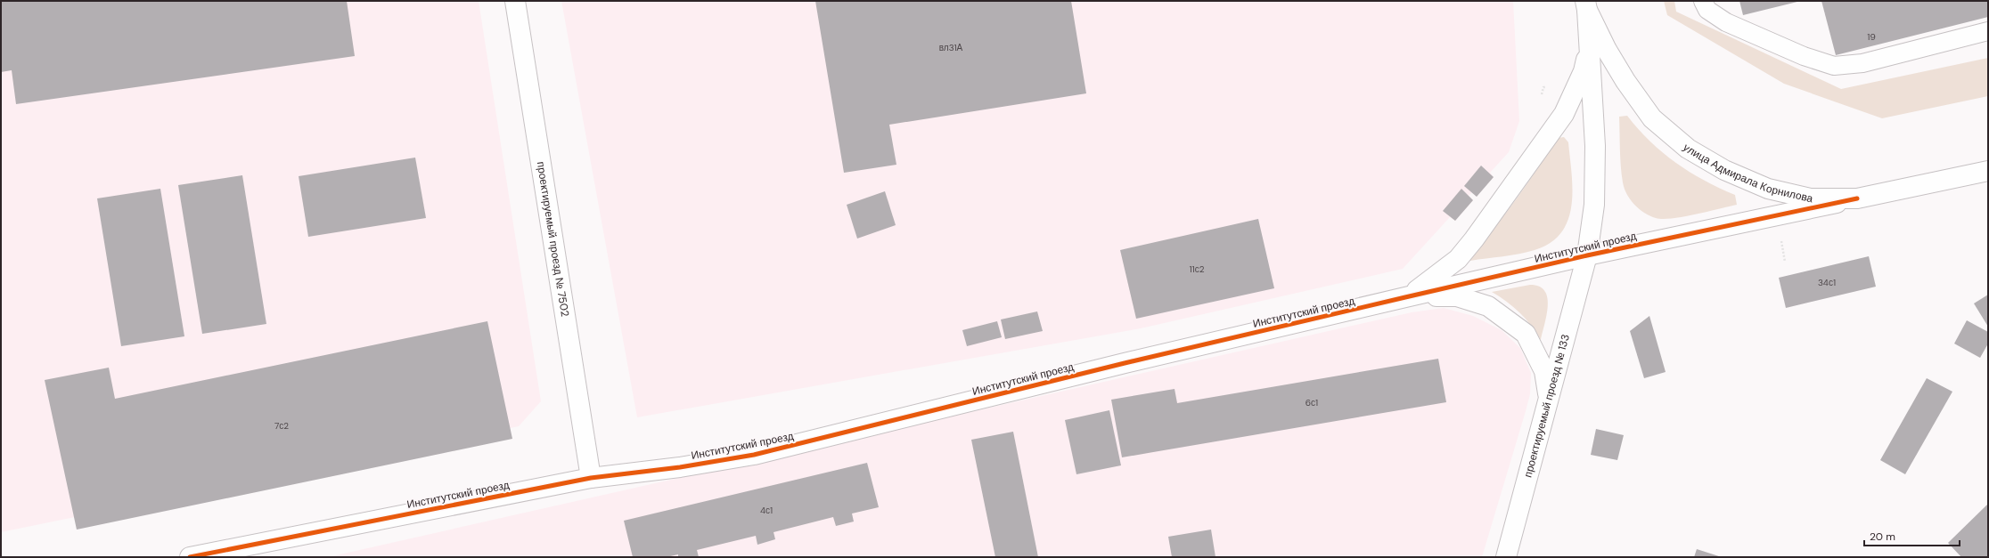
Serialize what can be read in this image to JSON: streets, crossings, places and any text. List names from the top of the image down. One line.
{"streets":{"street":["улица Адмирала Корнилова","проектируемый проезд № 7502","Институтский проезд","проектируемый проезд № 133"]},"crossings":[["улица Адмирала Корнилова","Институтский проезд"],["улица Адмирала Корнилова","проектируемый проезд № 133"],["проектируемый проезд № 7502","Институтский проезд"],["Институтский проезд","проектируемый проезд № 133"]],"house_numbers":["19","вл31А","11с2","34с1","6с1","7с2","4с1"],"scale_bar":"20 m"}
